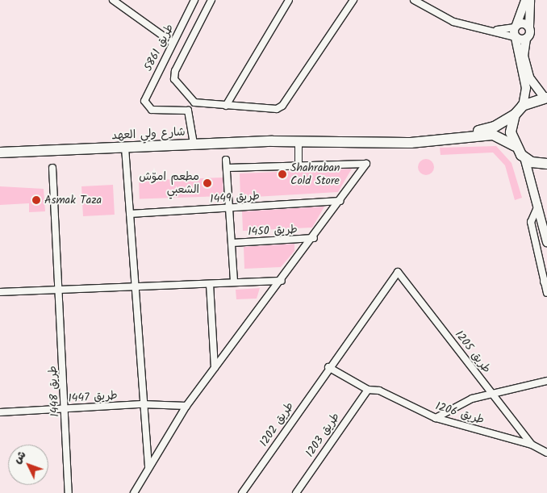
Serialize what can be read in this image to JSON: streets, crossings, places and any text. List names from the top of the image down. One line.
{"streets":{"main road":["شارع ولي العهد"],"street":["طريق 5861","طريق 1449","طريق 1450","طريق 1205","طريق 1448","طريق 1447","طريق 1206","طريق 1202","طريق 1203"]},"crossings":[["طريق 5861","شارع ولي العهد"],["طريق 1205","طريق 1206"],["طريق 1205","طريق 1202"],["طريق 1448","طريق 1447"],["طريق 1206","طريق 1202"],["طريق 1206","طريق 1203"]],"places":["Shahraban Cold Store","مطعم اموّش الشعبي","Asmak Taza"],"north":"top left"}
